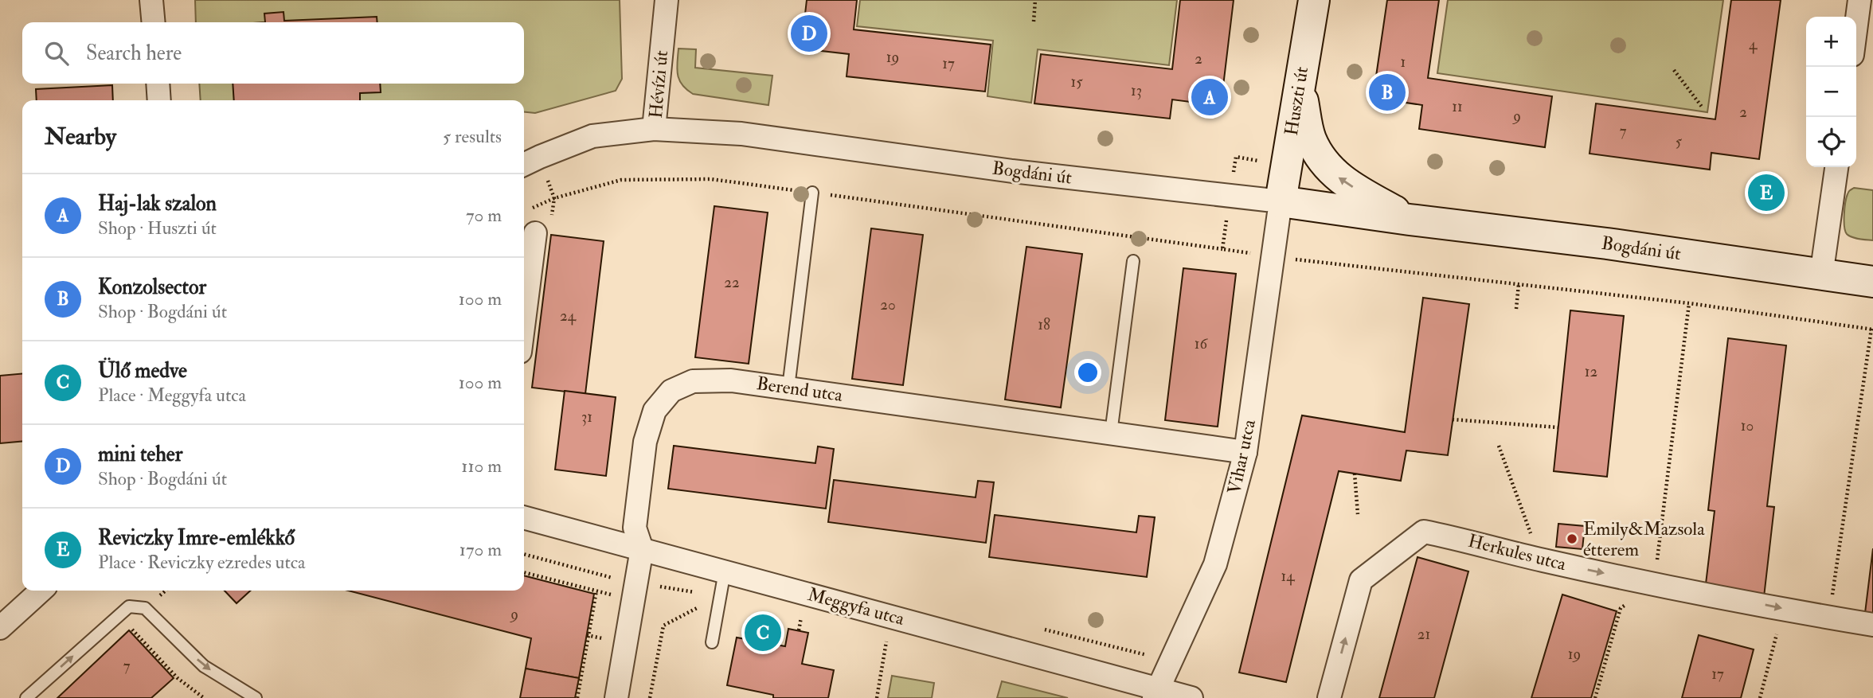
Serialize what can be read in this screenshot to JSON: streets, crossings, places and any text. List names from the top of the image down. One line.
{"streets":{"street":["Hévízi út","Huszti út","Bogdáni út","Berend utca","Vihar utca","Herkules utca","Meggyfa utca"]},"crossings":[["Hévízi út","Bogdáni út"],["Huszti út","Bogdáni út"],["Huszti út","Vihar utca"],["Bogdáni út","Vihar utca"],["Berend utca","Vihar utca"],["Berend utca","Meggyfa utca"],["Vihar utca","Meggyfa utca"]],"one_way":["Herkules utca"],"places":["Emily&Mazsola étterem"],"house_numbers":["4","19","2","1","17","15","13","11","2","9","7","5","22","20","24","18","16","12","31","10","14","9","21","19","7","17"],"page":{"pins":["D","B","A","E","C"],"map_buttons":["+","−"],"search":"Search here","heading":["Nearby","5 results"],"list":[{"mark":"A","name":"Haj-lak szalon","note":"Shop · Huszti út","value":"70 m"},{"mark":"B","name":"Konzolsector","note":"Shop · Bogdáni út","value":"100 m"},{"mark":"C","name":"Ülő medve","note":"Place · Meggyfa utca","value":"100 m"},{"mark":"D","name":"mini teher","note":"Shop · Bogdáni út","value":"110 m"},{"mark":"E","name":"Reviczky Imre-emlékkő","note":"Place · Reviczky ezredes utca","value":"170 m"}]}}
